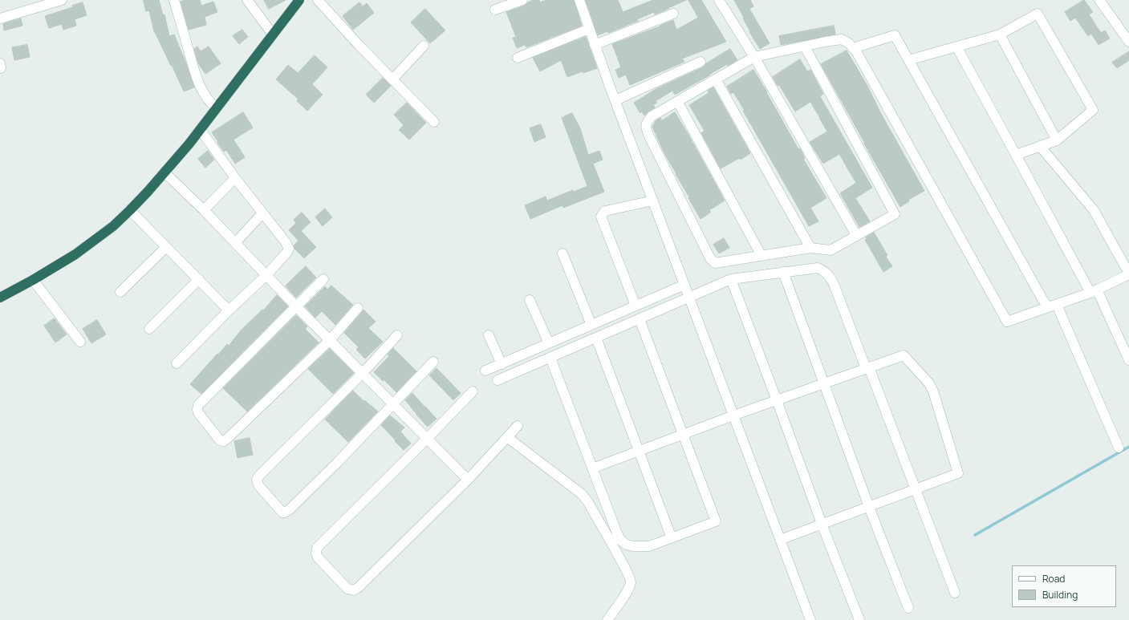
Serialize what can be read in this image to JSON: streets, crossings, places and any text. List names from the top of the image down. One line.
{"legend":["Road","Building"]}
